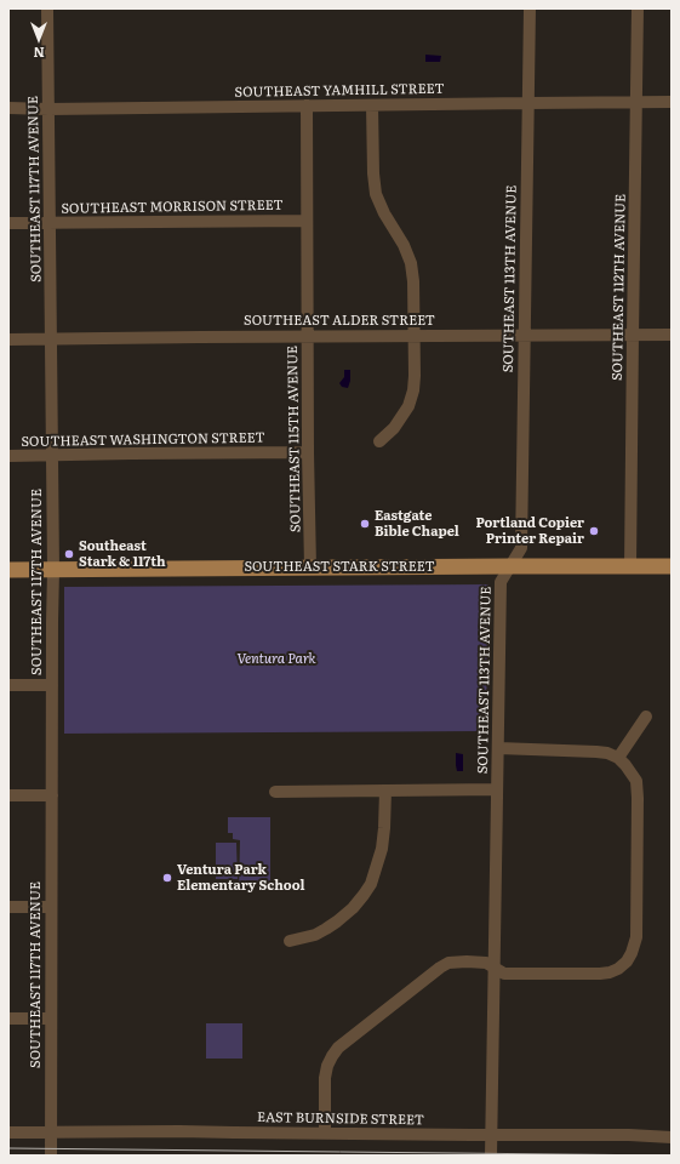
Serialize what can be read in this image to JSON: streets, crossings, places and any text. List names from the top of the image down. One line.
{"streets":{"main road":["SOUTHEAST STARK STREET"],"street":["SOUTHEAST YAMHILL STREET","SOUTHEAST 117TH AVENUE","SOUTHEAST MORRISON STREET","SOUTHEAST 113TH AVENUE","SOUTHEAST 112TH AVENUE","SOUTHEAST ALDER STREET","SOUTHEAST 115TH AVENUE","SOUTHEAST WASHINGTON STREET","EAST BURNSIDE STREET"]},"crossings":[["SOUTHEAST YAMHILL STREET","SOUTHEAST 117TH AVENUE"],["SOUTHEAST YAMHILL STREET","SOUTHEAST 113TH AVENUE"],["SOUTHEAST YAMHILL STREET","SOUTHEAST 112TH AVENUE"],["SOUTHEAST YAMHILL STREET","SOUTHEAST 115TH AVENUE"],["SOUTHEAST 117TH AVENUE","SOUTHEAST MORRISON STREET"],["SOUTHEAST 117TH AVENUE","SOUTHEAST ALDER STREET"],["SOUTHEAST 117TH AVENUE","SOUTHEAST WASHINGTON STREET"],["SOUTHEAST 117TH AVENUE","SOUTHEAST STARK STREET"],["SOUTHEAST 117TH AVENUE","EAST BURNSIDE STREET"],["SOUTHEAST MORRISON STREET","SOUTHEAST 115TH AVENUE"],["SOUTHEAST 113TH AVENUE","SOUTHEAST ALDER STREET"],["SOUTHEAST 113TH AVENUE","SOUTHEAST STARK STREET"],["SOUTHEAST 113TH AVENUE","EAST BURNSIDE STREET"],["SOUTHEAST 112TH AVENUE","SOUTHEAST ALDER STREET"],["SOUTHEAST 112TH AVENUE","SOUTHEAST STARK STREET"],["SOUTHEAST ALDER STREET","SOUTHEAST 115TH AVENUE"],["SOUTHEAST 115TH AVENUE","SOUTHEAST WASHINGTON STREET"],["SOUTHEAST 115TH AVENUE","SOUTHEAST STARK STREET"]],"parks":["Ventura Park"],"places":["Eastgate Bible Chapel","Portland Copier Printer Repair","Southeast Stark & 117th","Ventura Park Elementary School"],"north":"bottom"}
